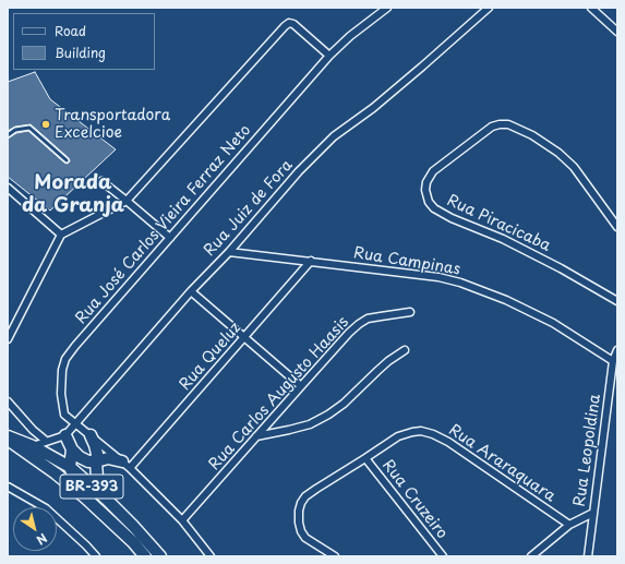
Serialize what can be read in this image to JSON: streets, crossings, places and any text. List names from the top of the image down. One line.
{"streets":{"main road":["BR-393"],"street":["Rua Juiz de Fora","Rua Piracicaba","Rua José Carlos Vieira Ferraz Neto","Rua Campinas","Rua Queluz","Rua Carlos Augusto Haasis","Rua Leopoldina","Rua Araraquara","Rua Cruzeiro"]},"crossings":[["Rua Juiz de Fora","Rua José Carlos Vieira Ferraz Neto"],["Rua Juiz de Fora","Rua Campinas"],["Rua Juiz de Fora","BR-393"],["Rua José Carlos Vieira Ferraz Neto","Rua Queluz"],["Rua José Carlos Vieira Ferraz Neto","Rua Carlos Augusto Haasis"],["Rua Campinas","Rua Queluz"],["Rua Campinas","Rua Leopoldina"],["Rua Araraquara","Rua Cruzeiro"]],"districts":["Morada da Granja"],"places":["Transportadora Excelcioe"],"legend":["Road","Building"],"north":"bottom right"}
